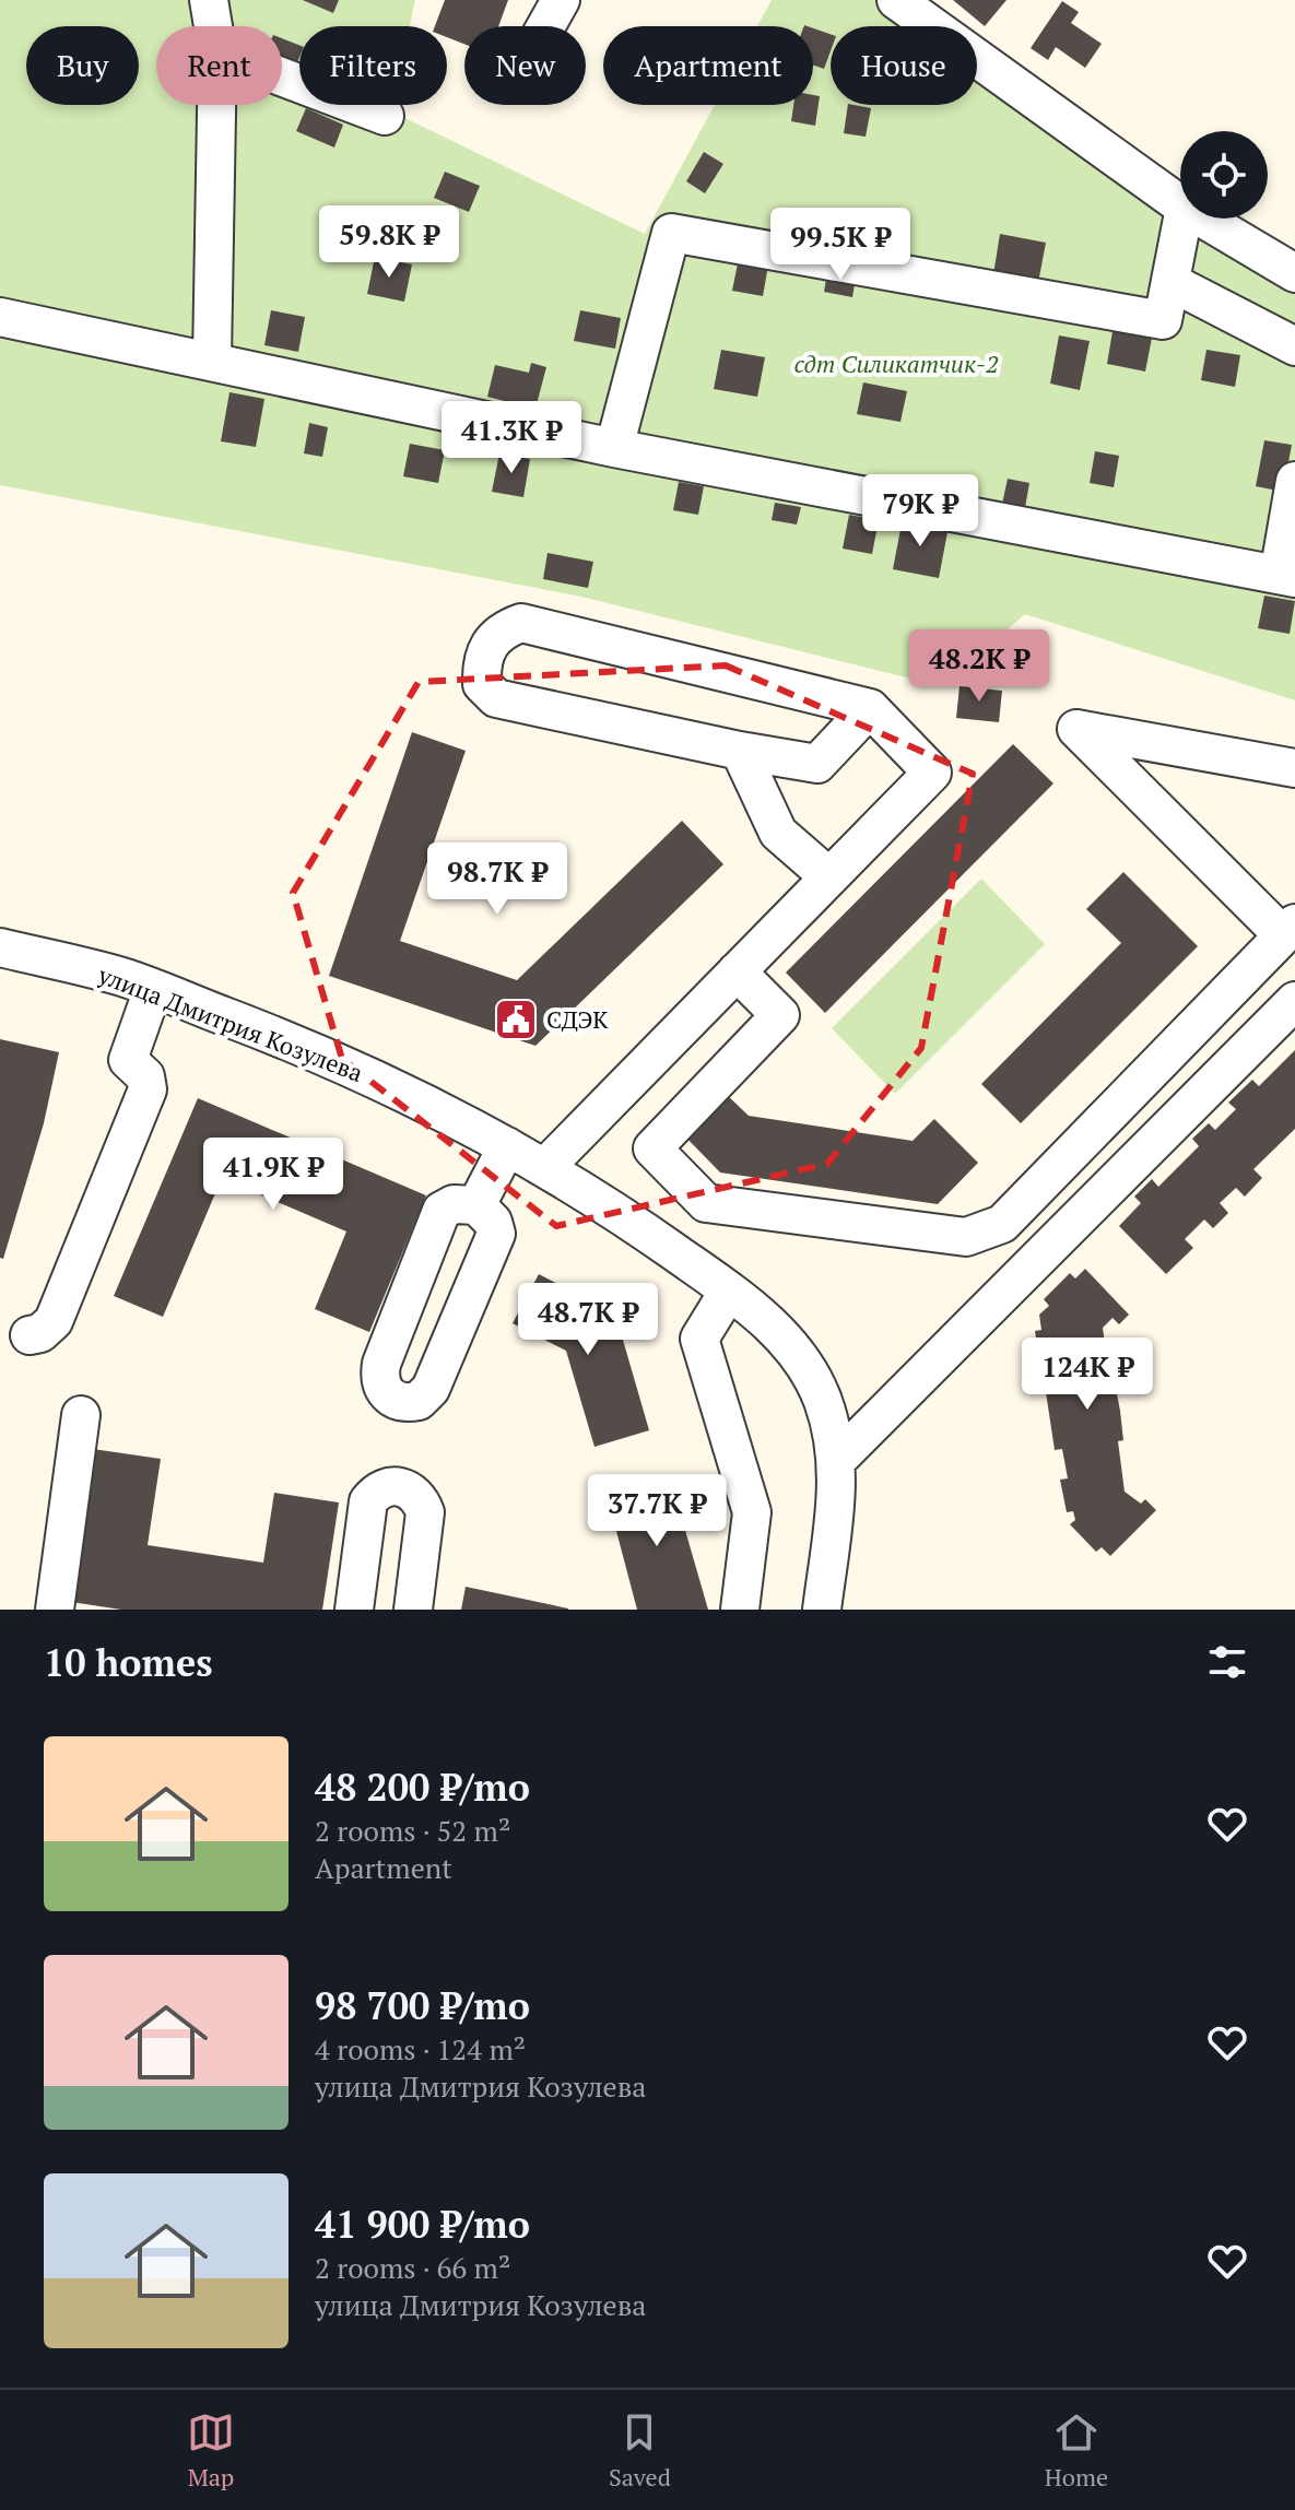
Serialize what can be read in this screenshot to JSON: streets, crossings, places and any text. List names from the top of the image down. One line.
{"streets":{"street":["улица Дмитрия Козулева"]},"parks":["сдт Силикатчик-2"],"places":{"public building":["СДЭК"]},"page":{"chip":["Buy","Rent","Filters","New","Apartment","House"],"price":["59.8K ₽","99.5K ₽","41.3K ₽","79K ₽","48.2K ₽","98.7K ₽","41.9K ₽","48.7K ₽","124K ₽","37.7K ₽"],"heading":"10 homes","list":[{"name":"48 200 ₽/mo","note":"2 rooms · 52 m² · Apartment"},{"name":"98 700 ₽/mo","note":"4 rooms · 124 m² · улица Дмитрия Козулева"},{"name":"41 900 ₽/mo","note":"2 rooms · 66 m² · улица Дмитрия Козулева"}],"tabs":["Map","Saved","Home"]}}
